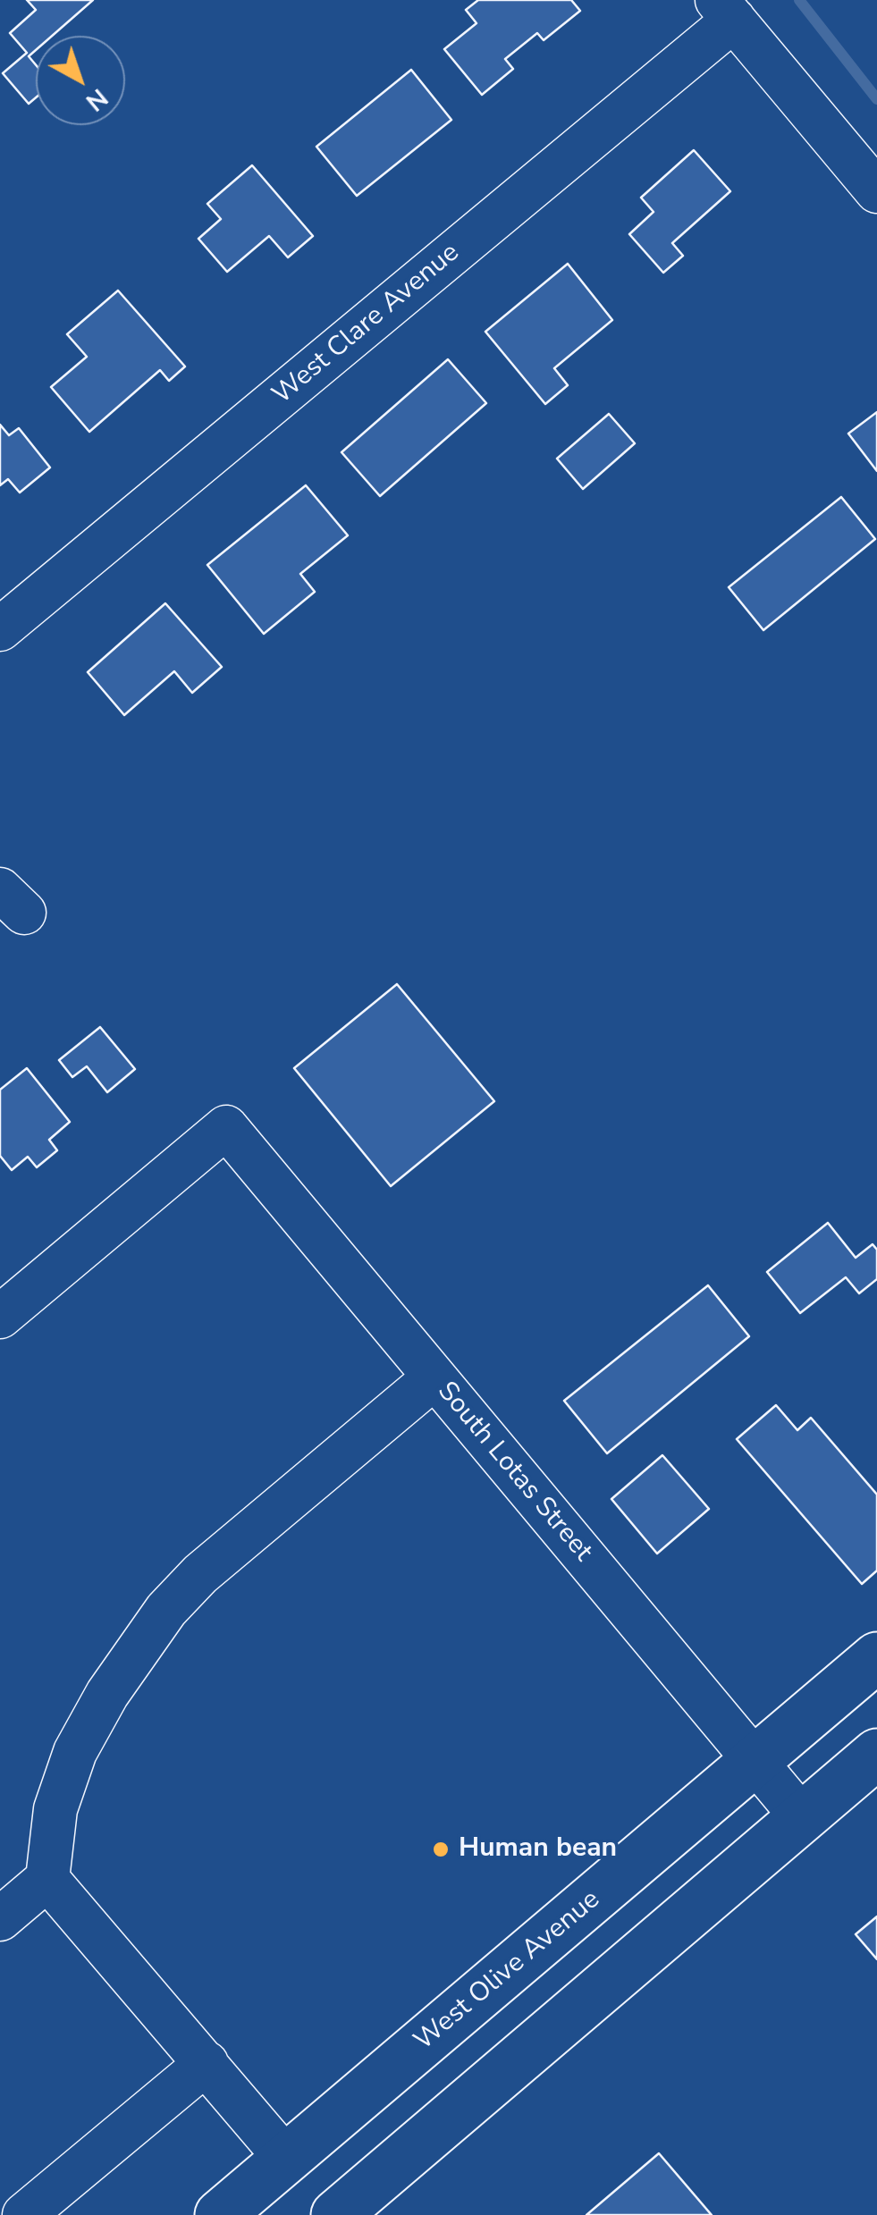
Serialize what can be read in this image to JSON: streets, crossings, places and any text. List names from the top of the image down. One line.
{"streets":{"main road":["West Olive Avenue"],"street":["West Clare Avenue","South Lotas Street"]},"crossings":[["South Lotas Street","West Olive Avenue"]],"places":["Human bean"],"north":"bottom right"}
